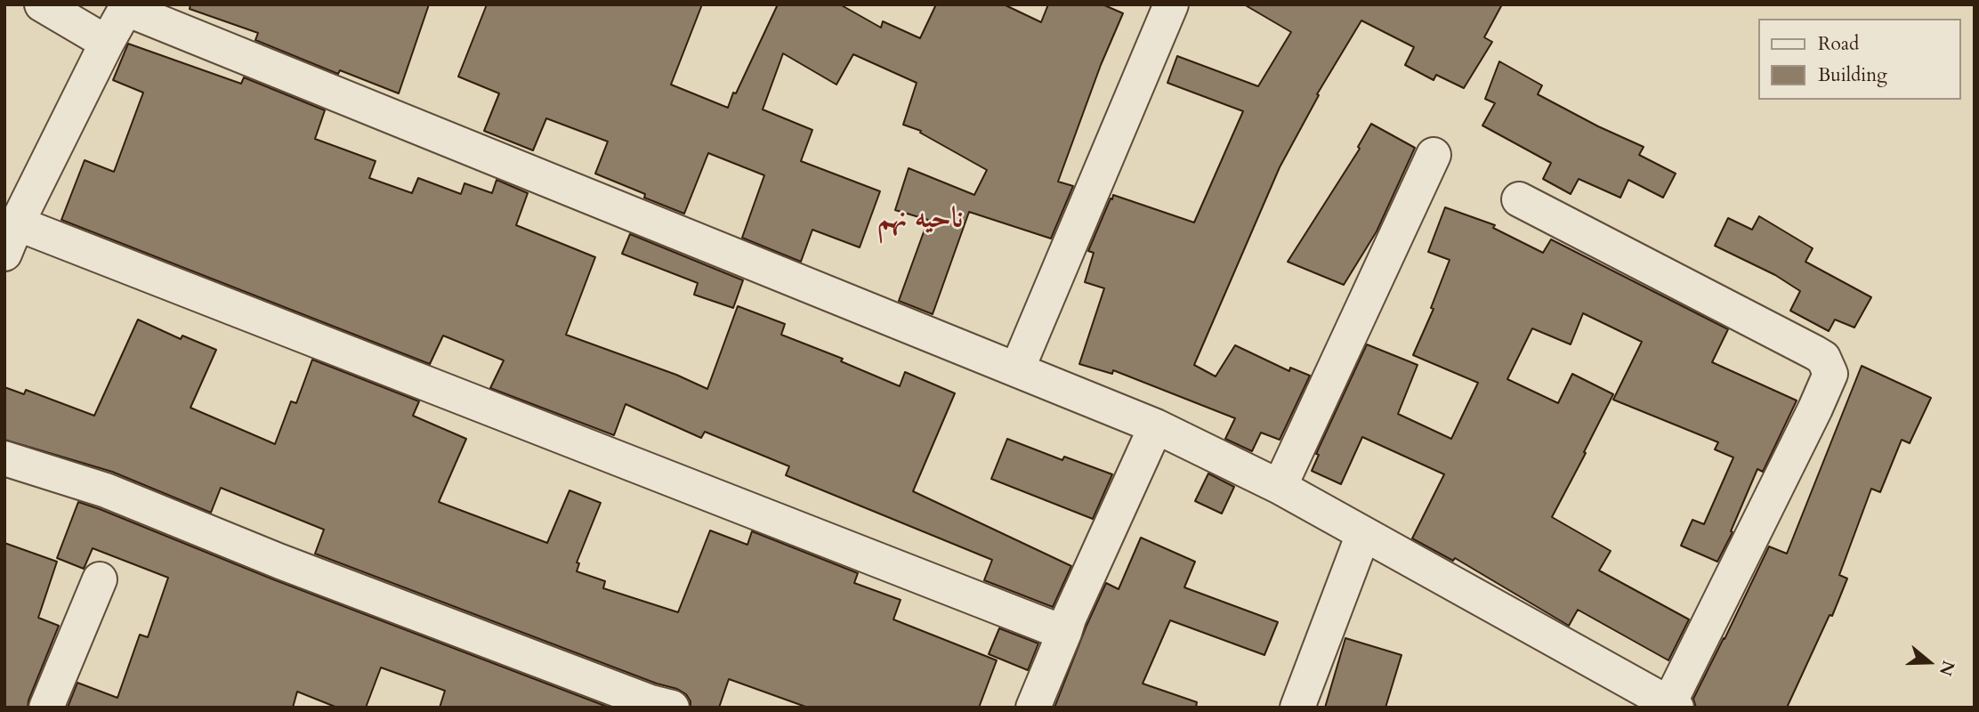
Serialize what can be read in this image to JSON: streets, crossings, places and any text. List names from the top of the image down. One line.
{"districts":["ناحیه نهم"],"legend":["Road","Building"],"north":"right"}
